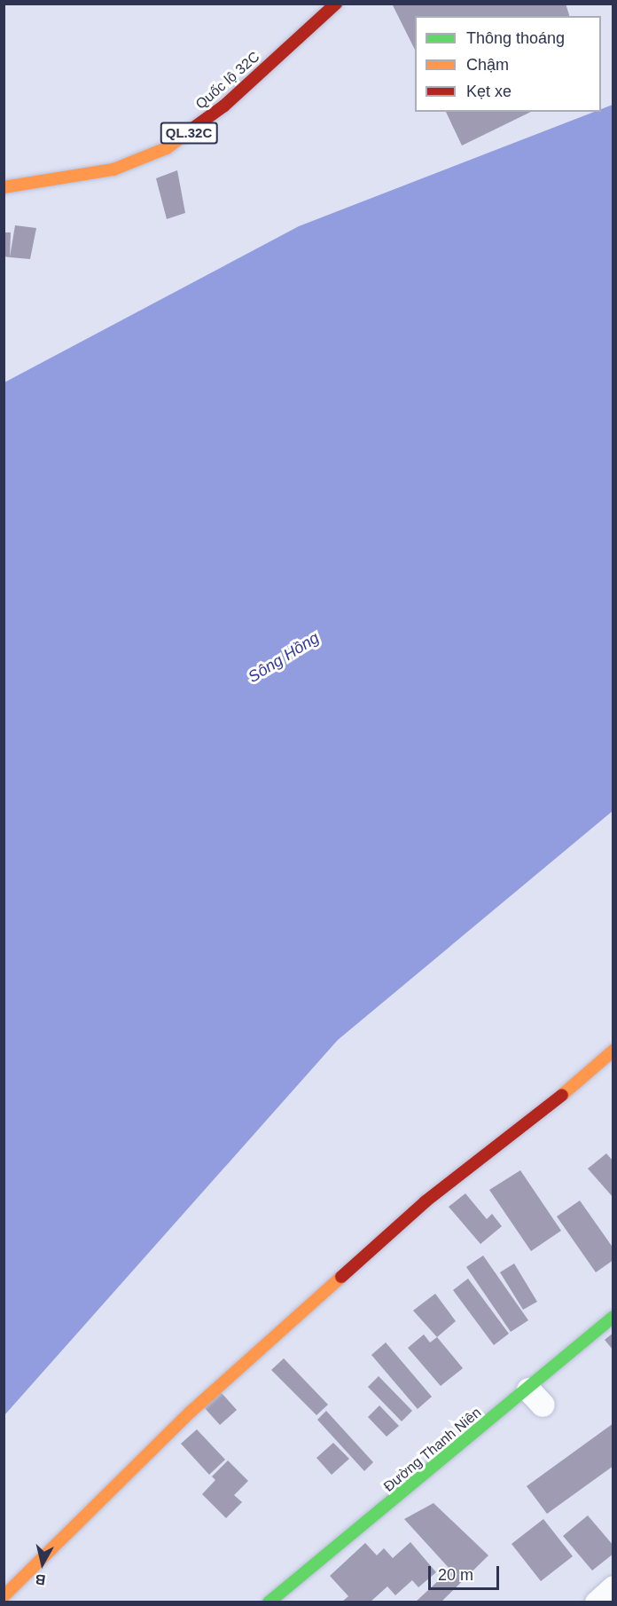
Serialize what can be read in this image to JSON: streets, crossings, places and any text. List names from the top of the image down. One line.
{"streets":{"street":["Quốc lộ 32C","QL.32C","Đường Thanh Niên"]},"water":["Sông Hồng"],"legend":["Thông thoáng","Chậm","Kẹt xe"],"scale_bar":"20 m","north":"bottom"}
